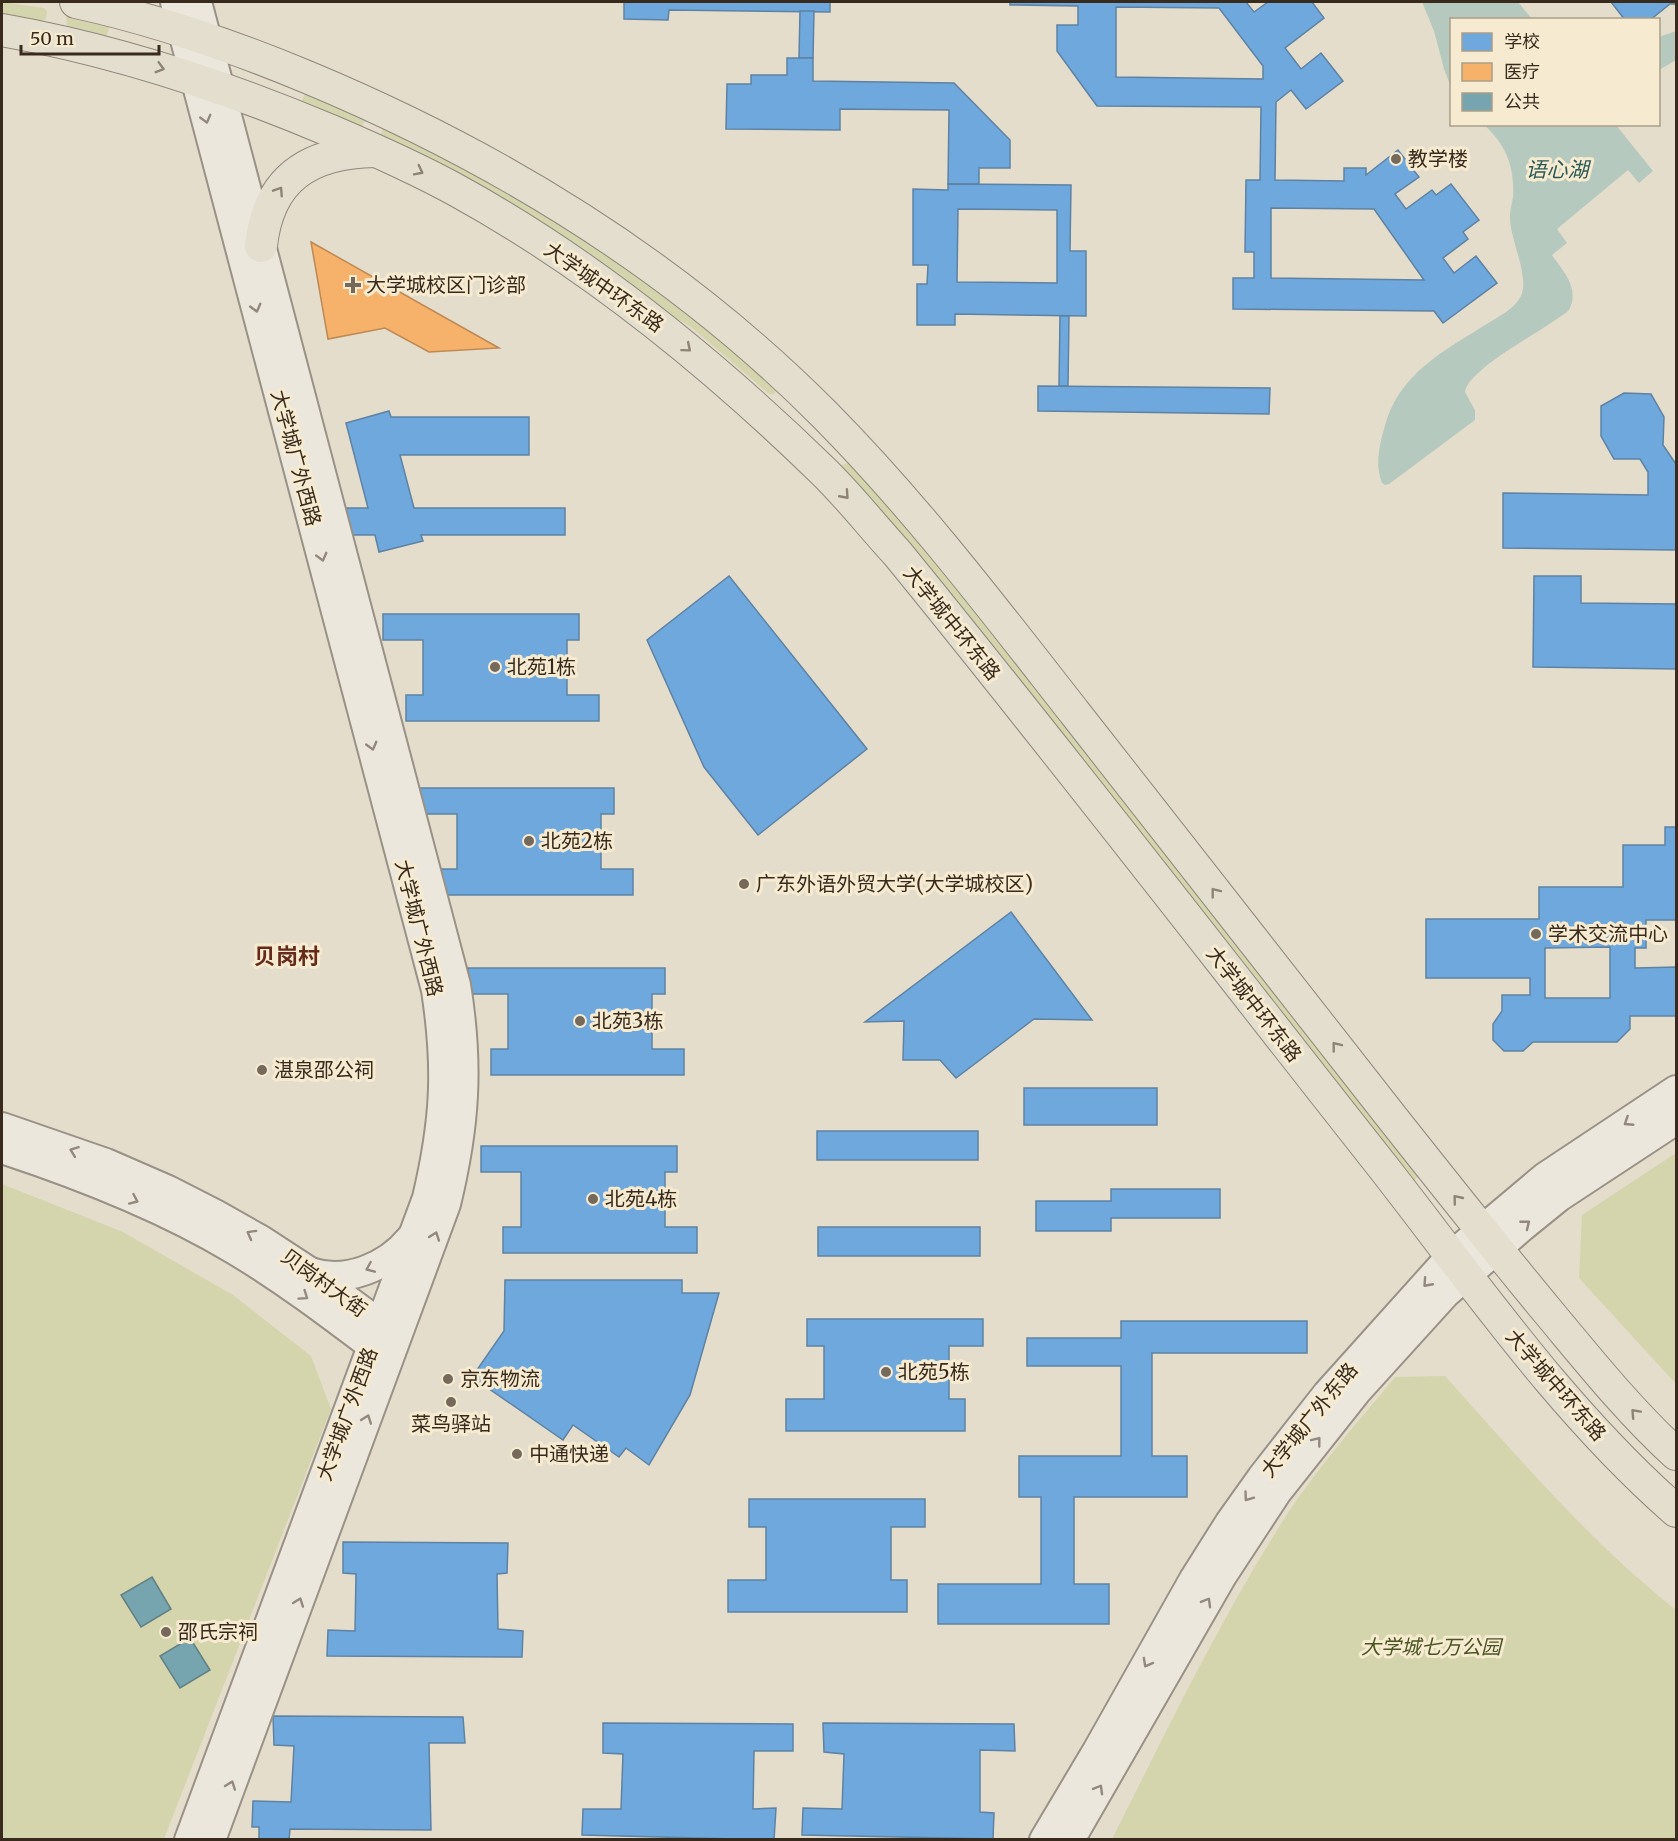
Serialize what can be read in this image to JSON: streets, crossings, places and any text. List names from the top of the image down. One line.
{"streets":{"main road":["大学城中环东路","大学城广外西路","贝岗村大街","大学城广外东路"]},"crossings":[["大学城中环东路","大学城广外西路"],["大学城中环东路","大学城广外东路"],["大学城广外西路","贝岗村大街"]],"districts":["贝岗村"],"water":["语心湖"],"parks":["大学城七万公园"],"places":{"other":["教学楼","北苑1栋","北苑2栋","广东外语外贸大学(大学城校区)","学术交流中心","北苑3栋","湛泉邵公祠","北苑4栋","北苑5栋","京东物流","菜鸟驿站","中通快递","邵氏宗祠"],"health":["大学城校区门诊部"]},"legend":["学校","医疗","公共"],"scale_bar":"50 m"}
